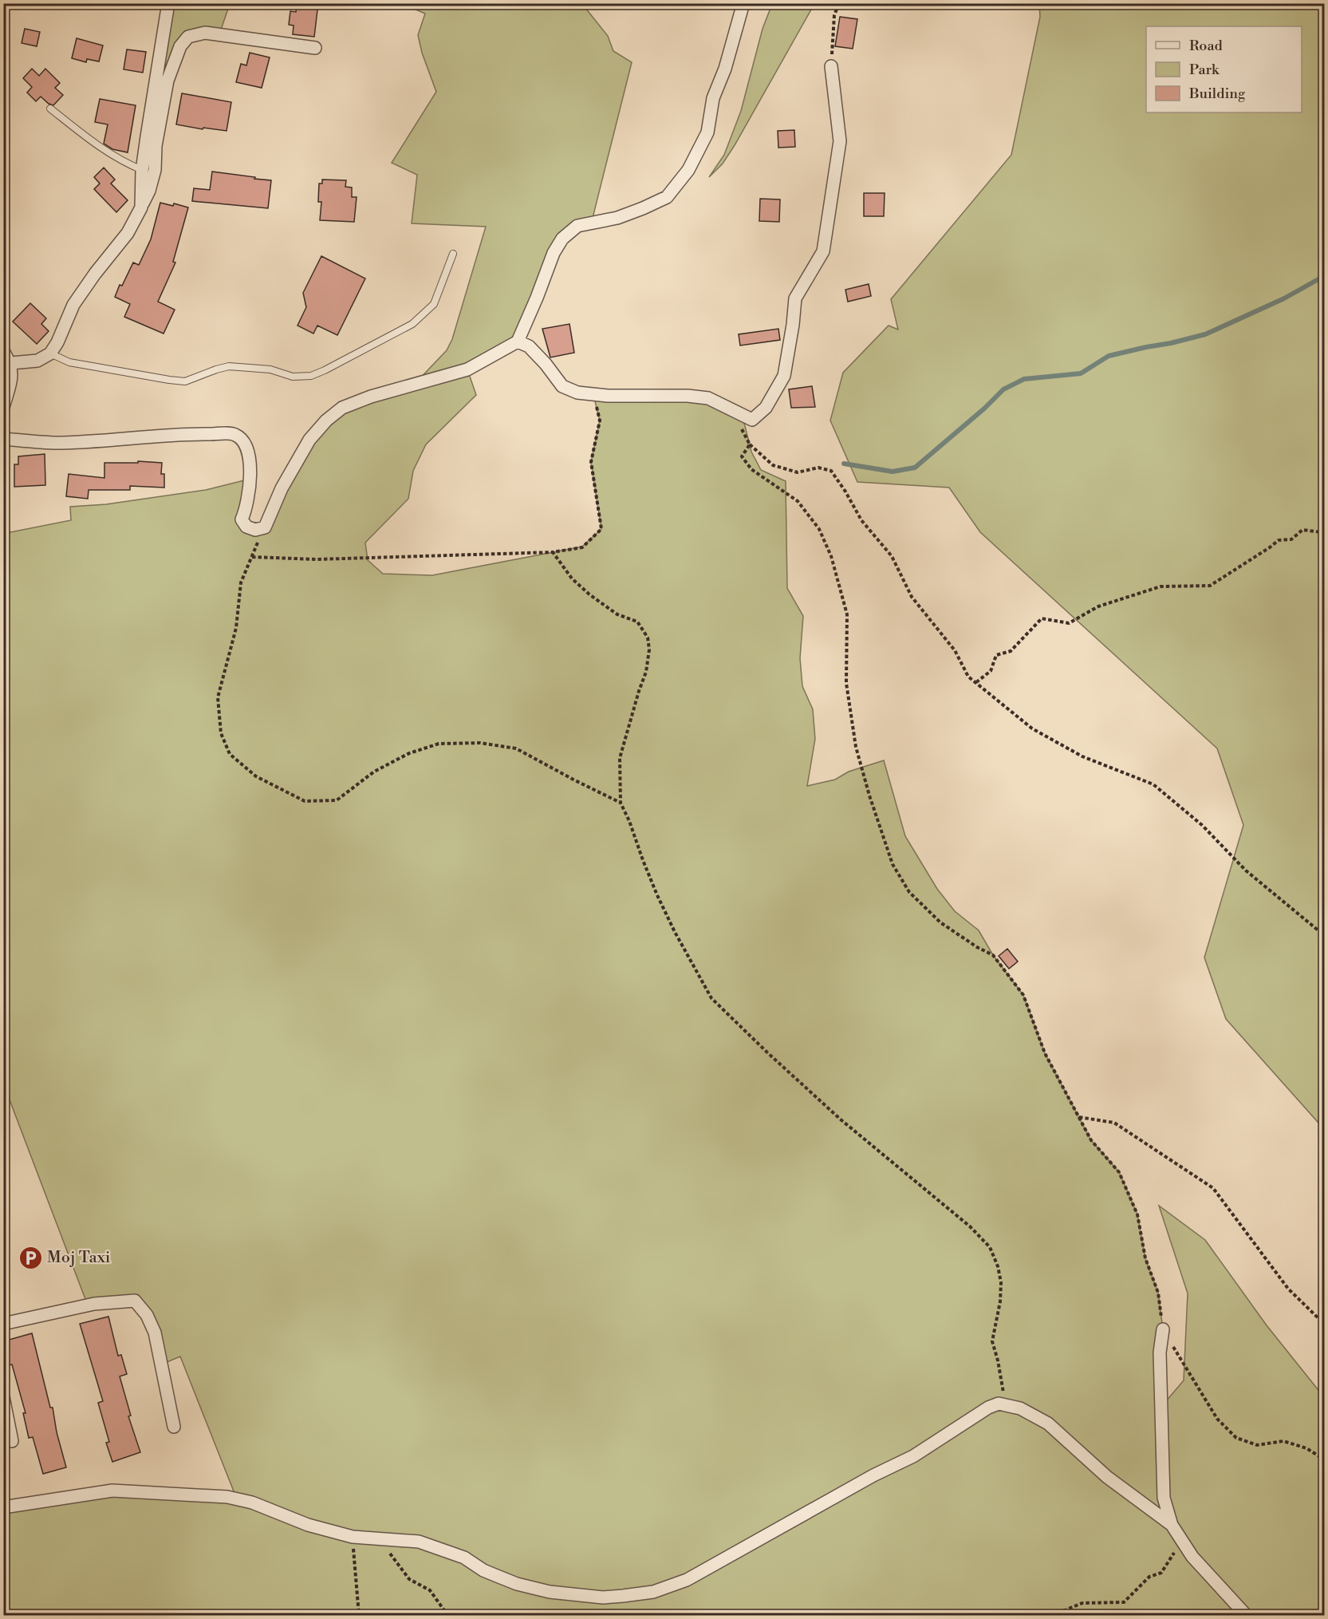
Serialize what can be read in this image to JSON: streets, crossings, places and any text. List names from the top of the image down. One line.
{"places":{"parking":["Moj Taxi"]},"legend":["Road","Park","Building"]}
